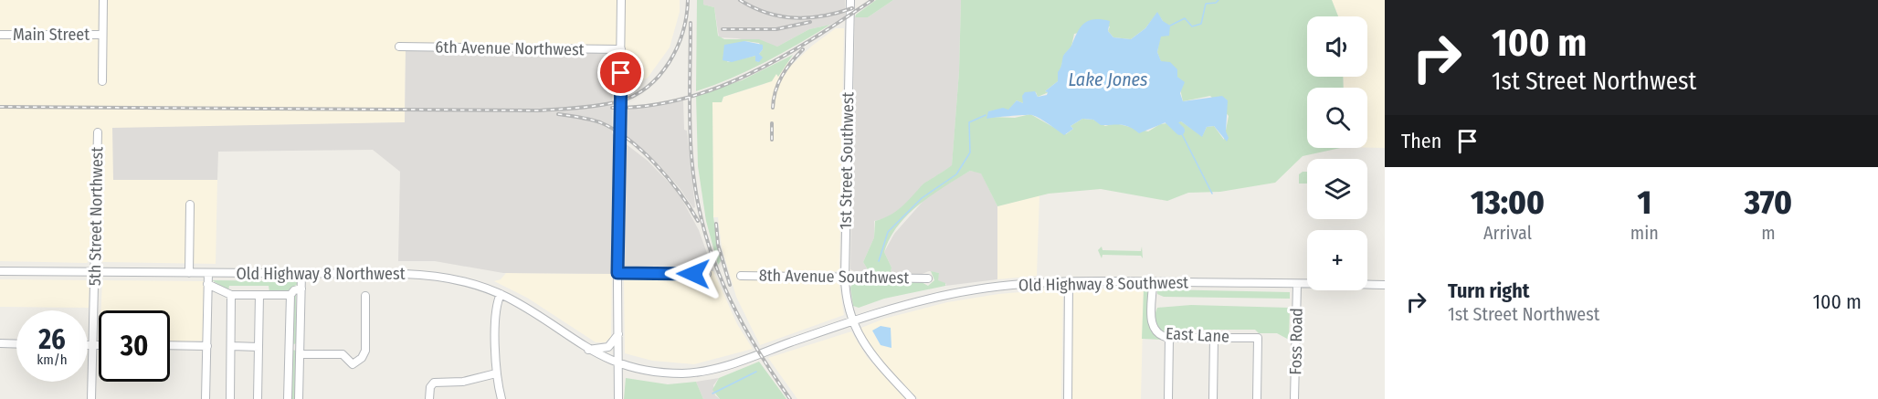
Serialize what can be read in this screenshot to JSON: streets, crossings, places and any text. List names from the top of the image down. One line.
{"streets":{"street":["Main Street","6th Avenue Northwest","1st Street Southwest","5th Street Northwest","Old Highway 8 Northwest","8th Avenue Southwest","Old Highway 8 Southwest","East Lane","Foss Road"]},"crossings":[["1st Street Southwest","8th Avenue Southwest"],["1st Street Southwest","Old Highway 8 Southwest"],["5th Street Northwest","Old Highway 8 Northwest"],["Old Highway 8 Northwest","Old Highway 8 Southwest"],["Old Highway 8 Southwest","East Lane"],["Old Highway 8 Southwest","Foss Road"]],"water":["Lake Jones"],"page":{"turn":["100 m","1st Street Northwest"],"map_buttons":"+","then":"Then","eta":["13:00","Arrival","1","min","370","m"],"list":[{"name":"Turn right","note":"1st Street Northwest","value":"100 m"}],"speed":"26 km/h","limit":"30"}}
